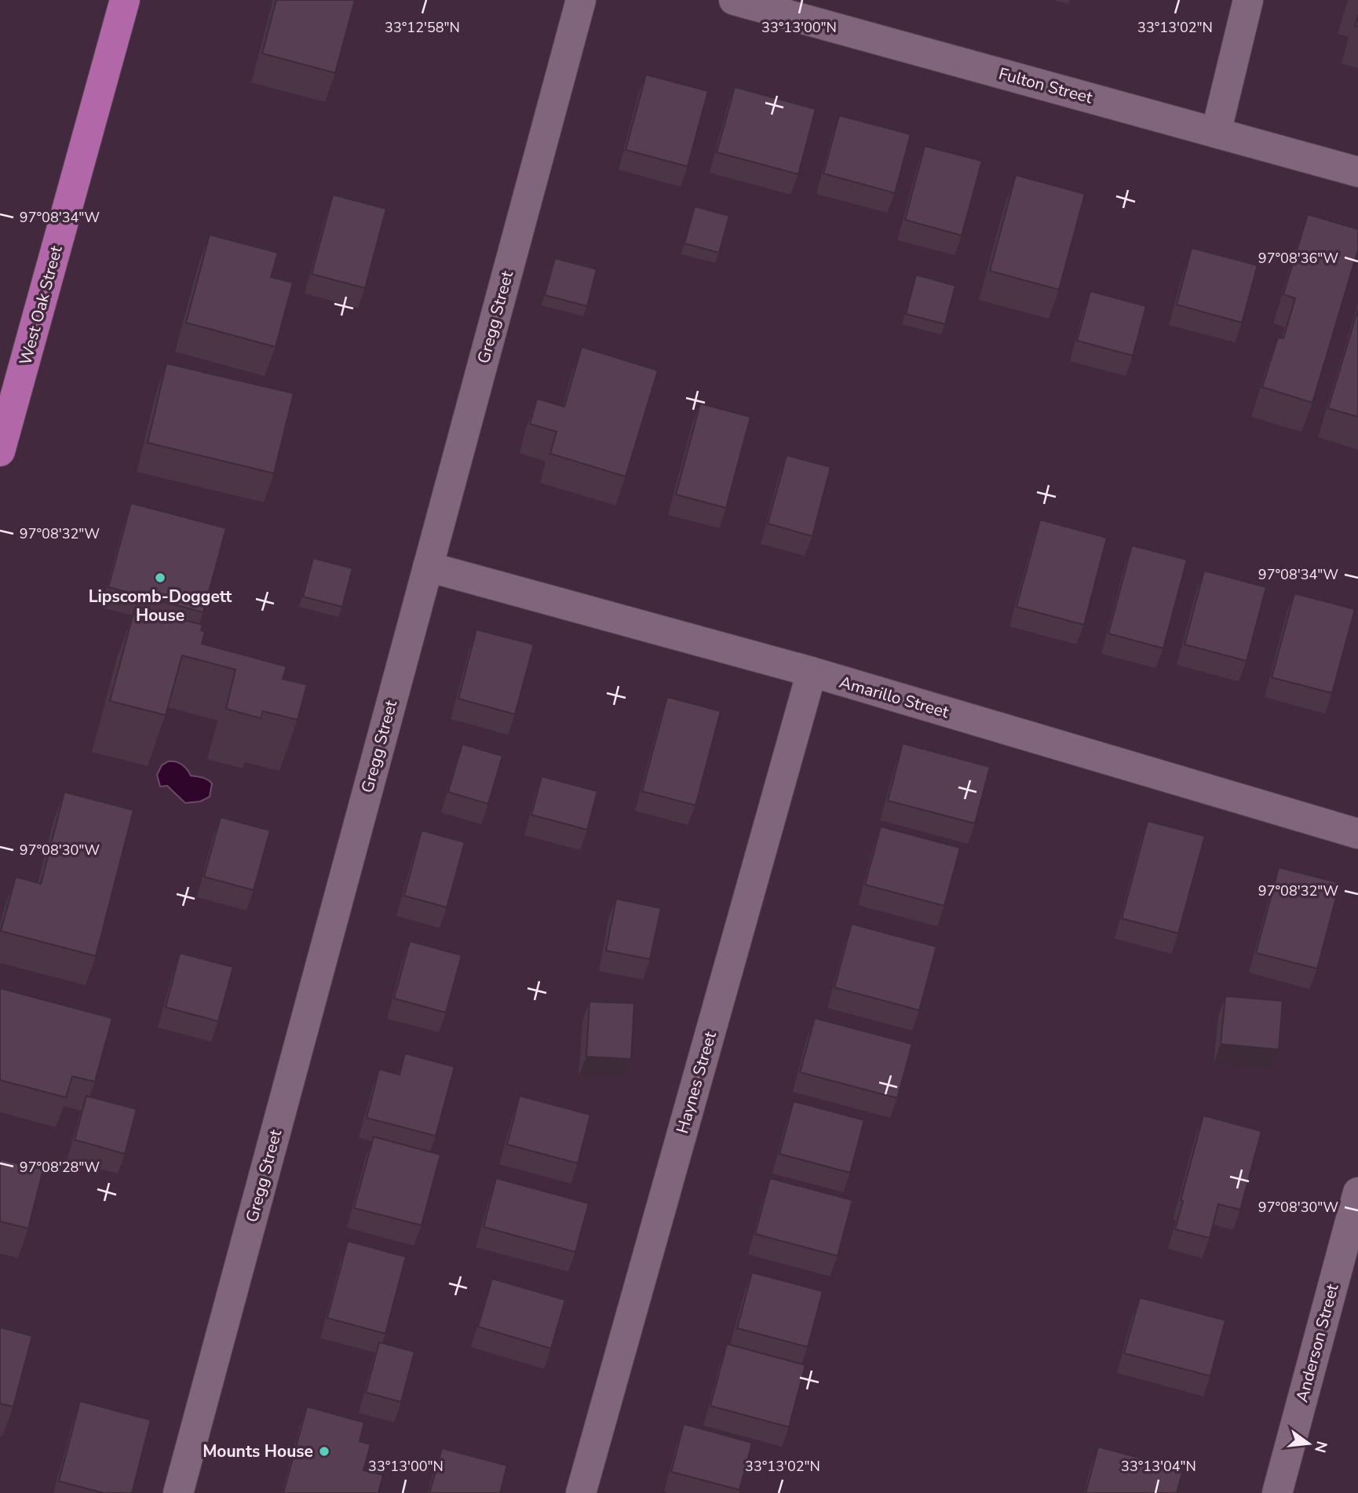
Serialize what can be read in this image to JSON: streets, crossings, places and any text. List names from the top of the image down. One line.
{"streets":{"main road":["West Oak Street"],"street":["Fulton Street","Gregg Street","Amarillo Street","Haynes Street","Anderson Street"]},"crossings":[["Gregg Street","Amarillo Street"],["Amarillo Street","Haynes Street"]],"places":["Lipscomb-Doggett House","Mounts House"],"north":"right","coordinates":["33°12'58\"N","33°13'00\"N","33°13'02\"N","97°08'34\"W","97°08'36\"W","97°08'32\"W","97°08'30\"W","97°08'28\"W","33°13'04\"N"]}
